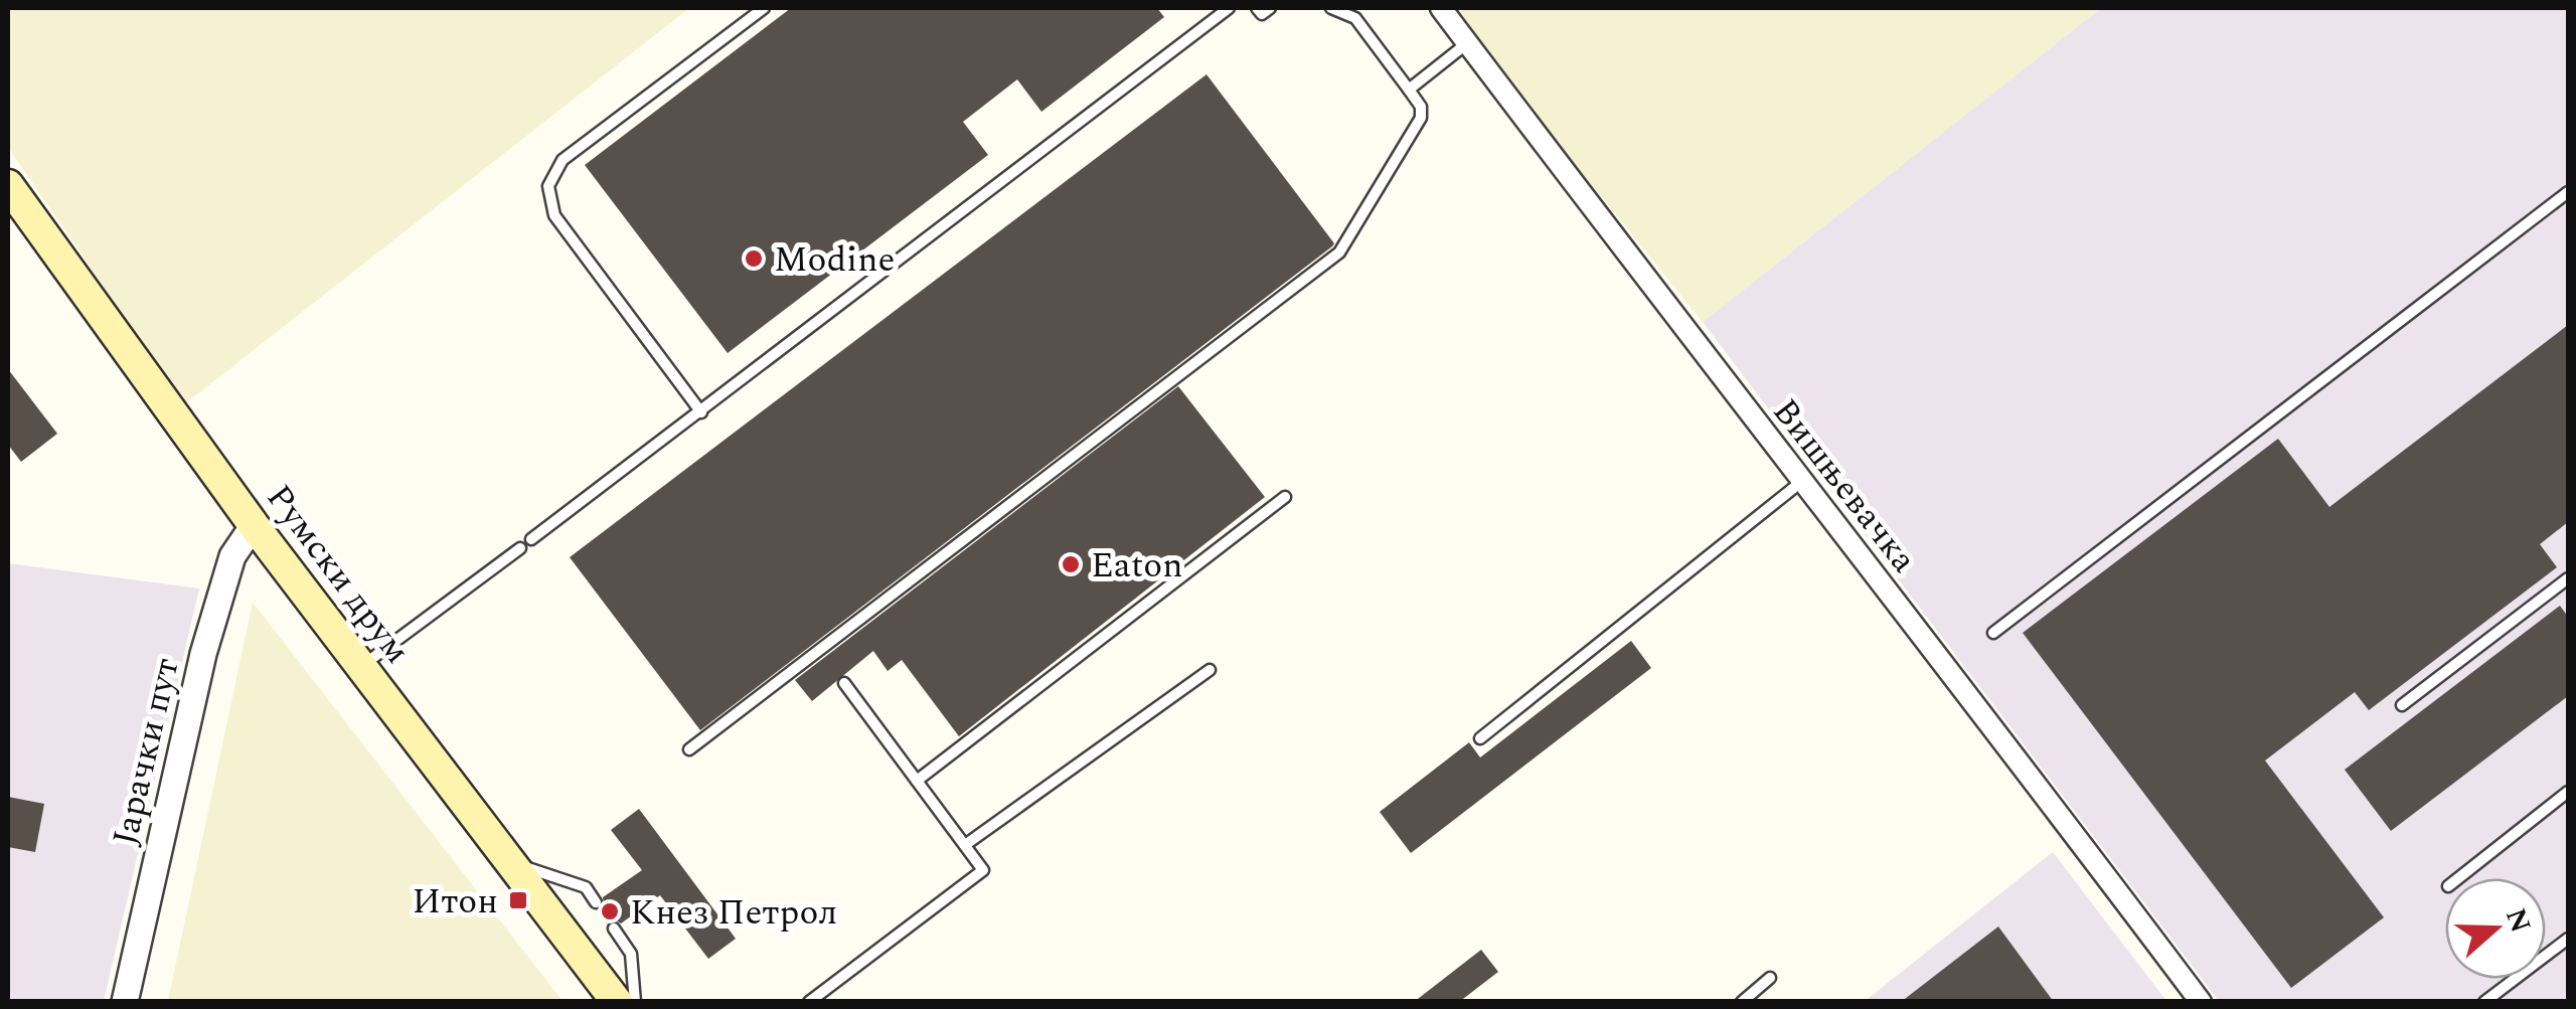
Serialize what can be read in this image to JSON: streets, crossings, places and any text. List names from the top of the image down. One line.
{"streets":{"main road":["Румски друм"],"street":["Вишњевачка","Јарачки пут"]},"crossings":[["Румски друм","Јарачки пут"]],"places":{"other":["Modine","Eaton","Кнез Петрол"],"transit":["Итон"]},"north":"right"}
